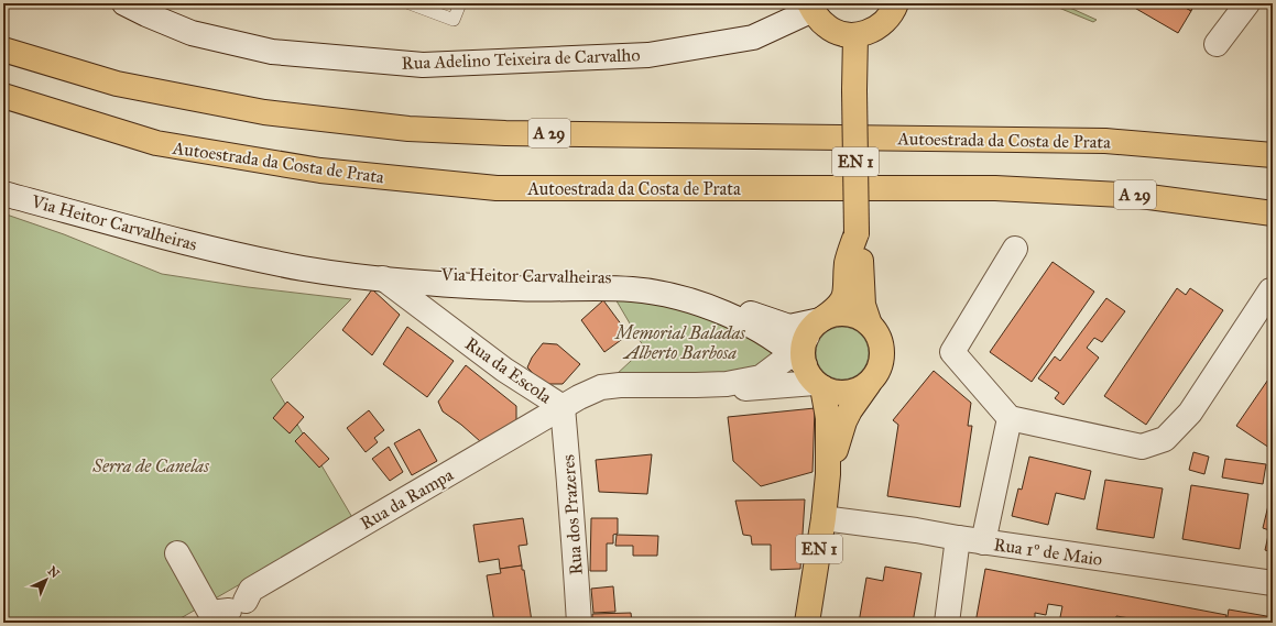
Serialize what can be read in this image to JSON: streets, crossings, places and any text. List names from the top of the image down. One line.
{"streets":{"main road":["A 29","Autoestrada da Costa de Prata","EN 1"],"street":["Rua Adelino Teixeira de Carvalho","Via Heitor Carvalheiras","Rua da Escola","Rua da Rampa","Rua dos Prazeres","Rua 1º de Maio"]},"crossings":[["EN 1","Via Heitor Carvalheiras"],["EN 1","Rua da Escola"],["EN 1","Rua 1º de Maio"],["Via Heitor Carvalheiras","Rua da Escola"],["Rua da Escola","Rua da Rampa"],["Rua da Escola","Rua dos Prazeres"],["Rua da Rampa","Rua dos Prazeres"]],"parks":["Memorial Baladas Alberto Barbosa","Serra de Canelas"],"north":"top right"}
